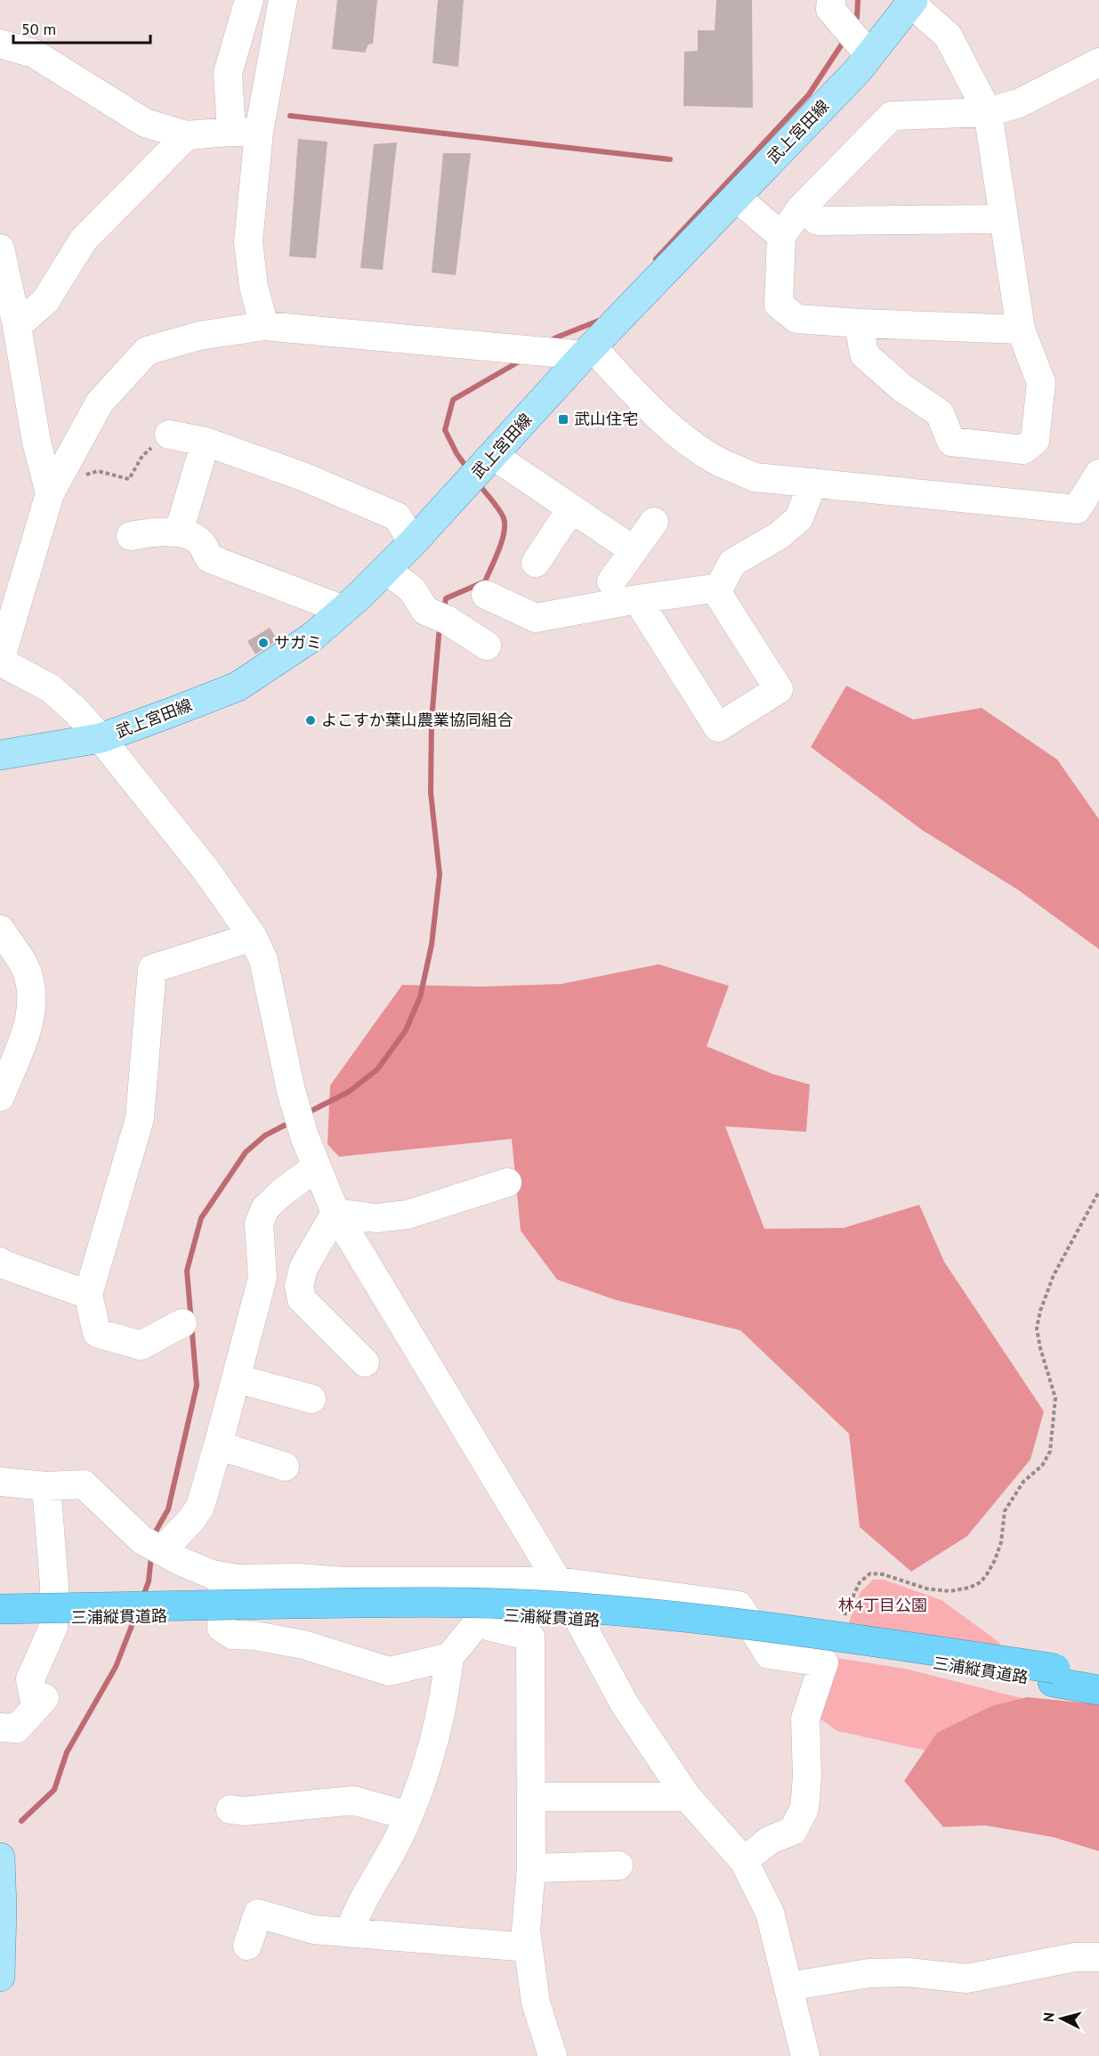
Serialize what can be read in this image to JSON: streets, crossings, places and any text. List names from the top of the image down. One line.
{"streets":{"highway":["三浦縦貫道路"],"main road":["武上宮田線"]},"parks":["林4丁目公園"],"places":{"transit":["武山住宅"],"other":["サガミ","よこすか葉山農業協同組合"]},"scale_bar":"50 m","north":"left"}
